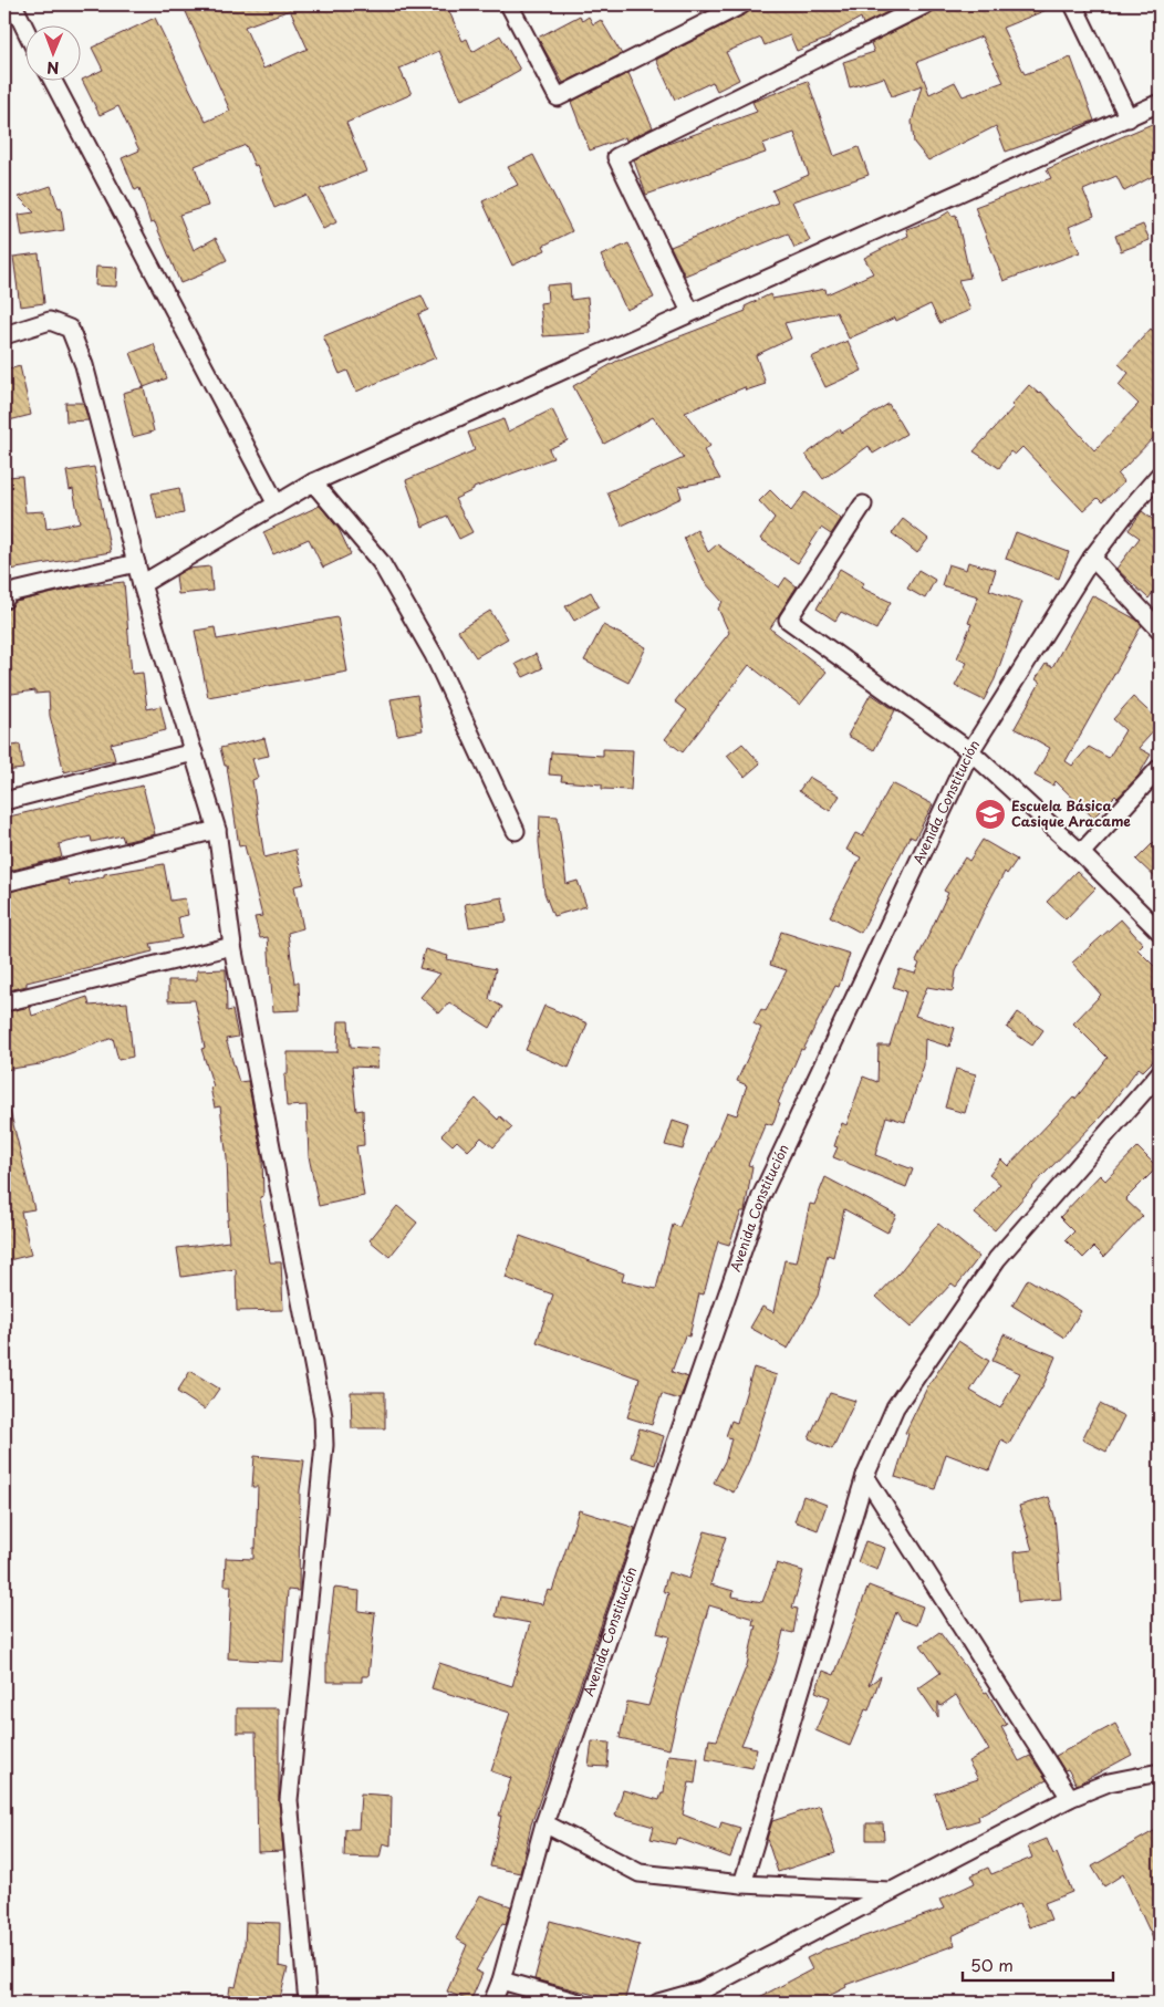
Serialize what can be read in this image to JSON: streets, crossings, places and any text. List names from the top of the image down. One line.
{"streets":{"street":["Avenida Constitución"]},"places":{"school or university":["Escuela Básica Casique Aracame"]},"scale_bar":"50 m","north":"bottom"}
